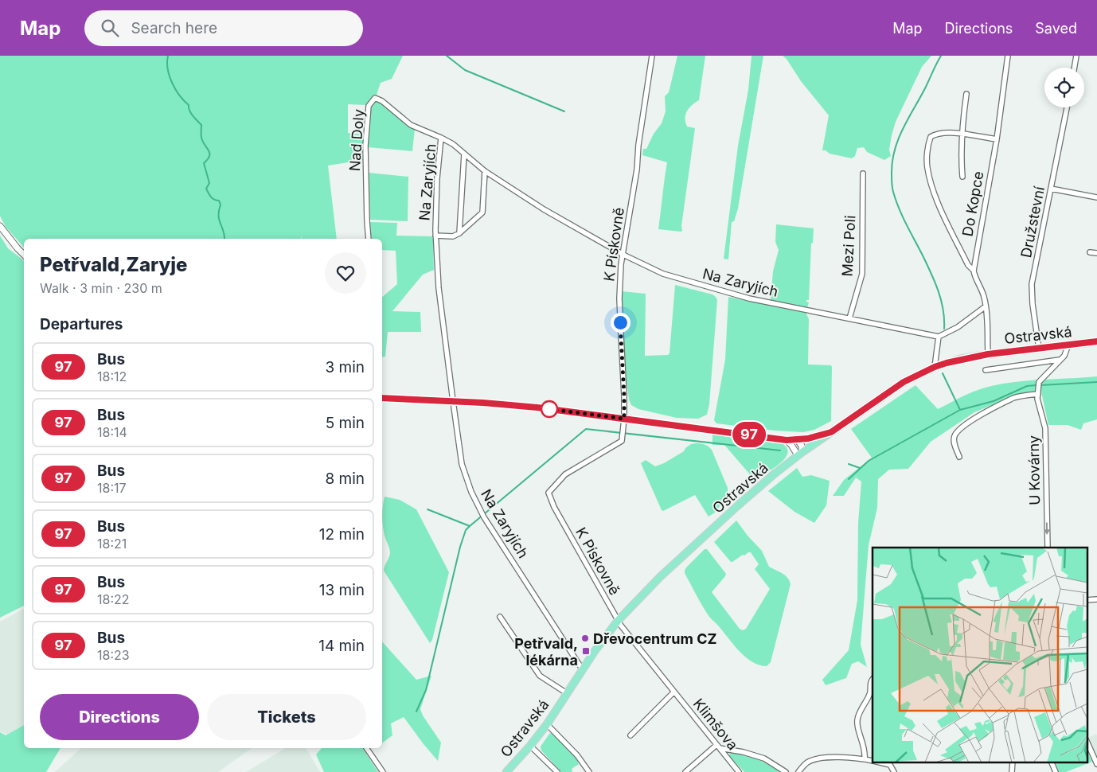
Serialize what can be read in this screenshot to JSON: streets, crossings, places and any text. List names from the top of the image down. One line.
{"streets":{"main road":["Ostravská"],"street":["Nad Doly","Na Zaryjích","Do Kopce","Družstevní","K Pískovně","Mezi Poli","U Kovárny","Klimšova"]},"crossings":[["Nad Doly","Na Zaryjích"],["Na Zaryjích","K Pískovně"],["Na Zaryjích","Mezi Poli"],["Na Zaryjích","Ostravská"],["Družstevní","Ostravská"],["K Pískovně","Ostravská"],["K Pískovně","Klimšova"],["Ostravská","U Kovárny"],["Ostravská","Klimšova"]],"one_way":["U Kovárny"],"places":{"other":["Dřevocentrum CZ"],"transit":["Petřvald, lékárna"]},"lines":["bus line 97"],"page":{"header":"Map","search":"Search here","nav":["Map","Directions","Saved"],"on_map":"97","heading":[["Petřvald,Zaryje","Walk · 3 min · 230 m"],"Departures"],"list":[{"mark":"97","name":"Bus","note":"18:12","value":"3 min"},{"mark":"97","name":"Bus","note":"18:14","value":"5 min"},{"mark":"97","name":"Bus","note":"18:17","value":"8 min"},{"mark":"97","name":"Bus","note":"18:21","value":"12 min"},{"mark":"97","name":"Bus","note":"18:22","value":"13 min"},{"mark":"97","name":"Bus","note":"18:23","value":"14 min"}],"buttons":["Directions","Tickets"]}}
